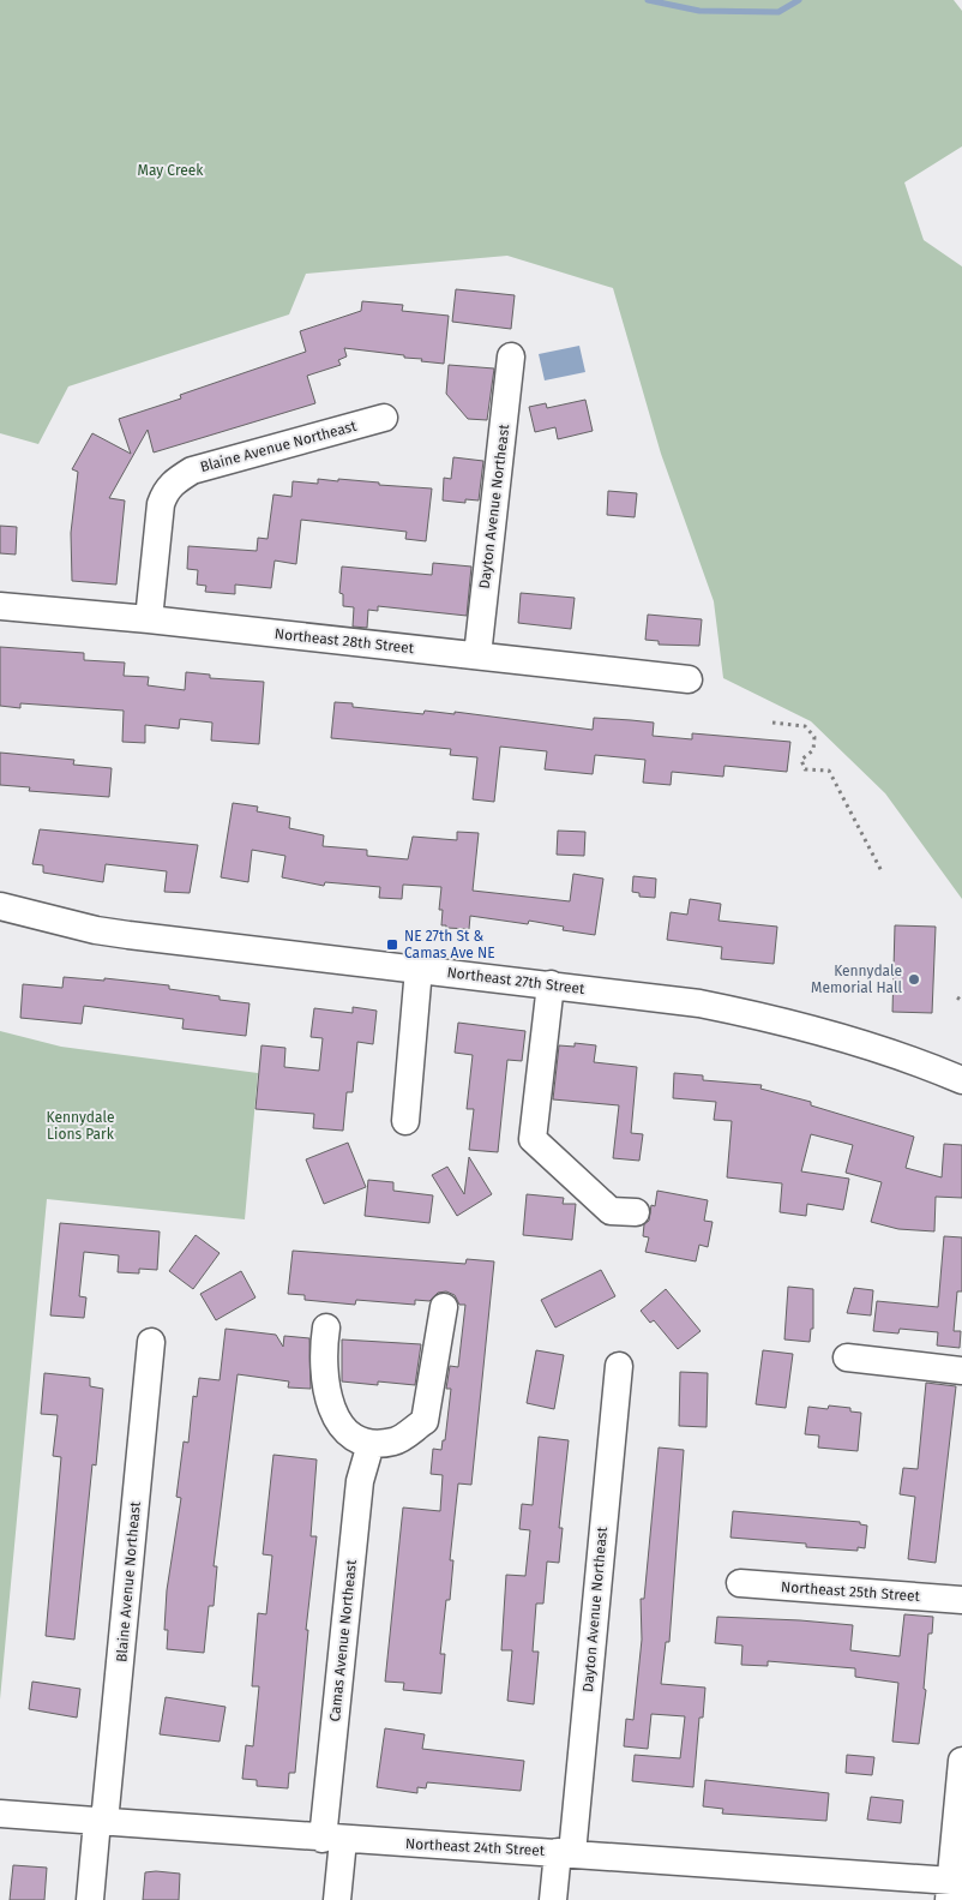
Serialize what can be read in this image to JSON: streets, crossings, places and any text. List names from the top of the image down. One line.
{"streets":{"street":["Blaine Avenue Northeast","Dayton Avenue Northeast","Northeast 28th Street","Northeast 27th Street","Northeast 25th Street","Camas Avenue Northeast","Northeast 24th Street"]},"crossings":[["Blaine Avenue Northeast","Northeast 28th Street"],["Blaine Avenue Northeast","Northeast 24th Street"],["Dayton Avenue Northeast","Northeast 28th Street"],["Dayton Avenue Northeast","Northeast 24th Street"],["Camas Avenue Northeast","Northeast 24th Street"]],"parks":["May Creek","Kennydale Lions Park"],"places":{"transit":["NE 27th St & Camas Ave NE"],"other":["Kennydale Memorial Hall"]}}
